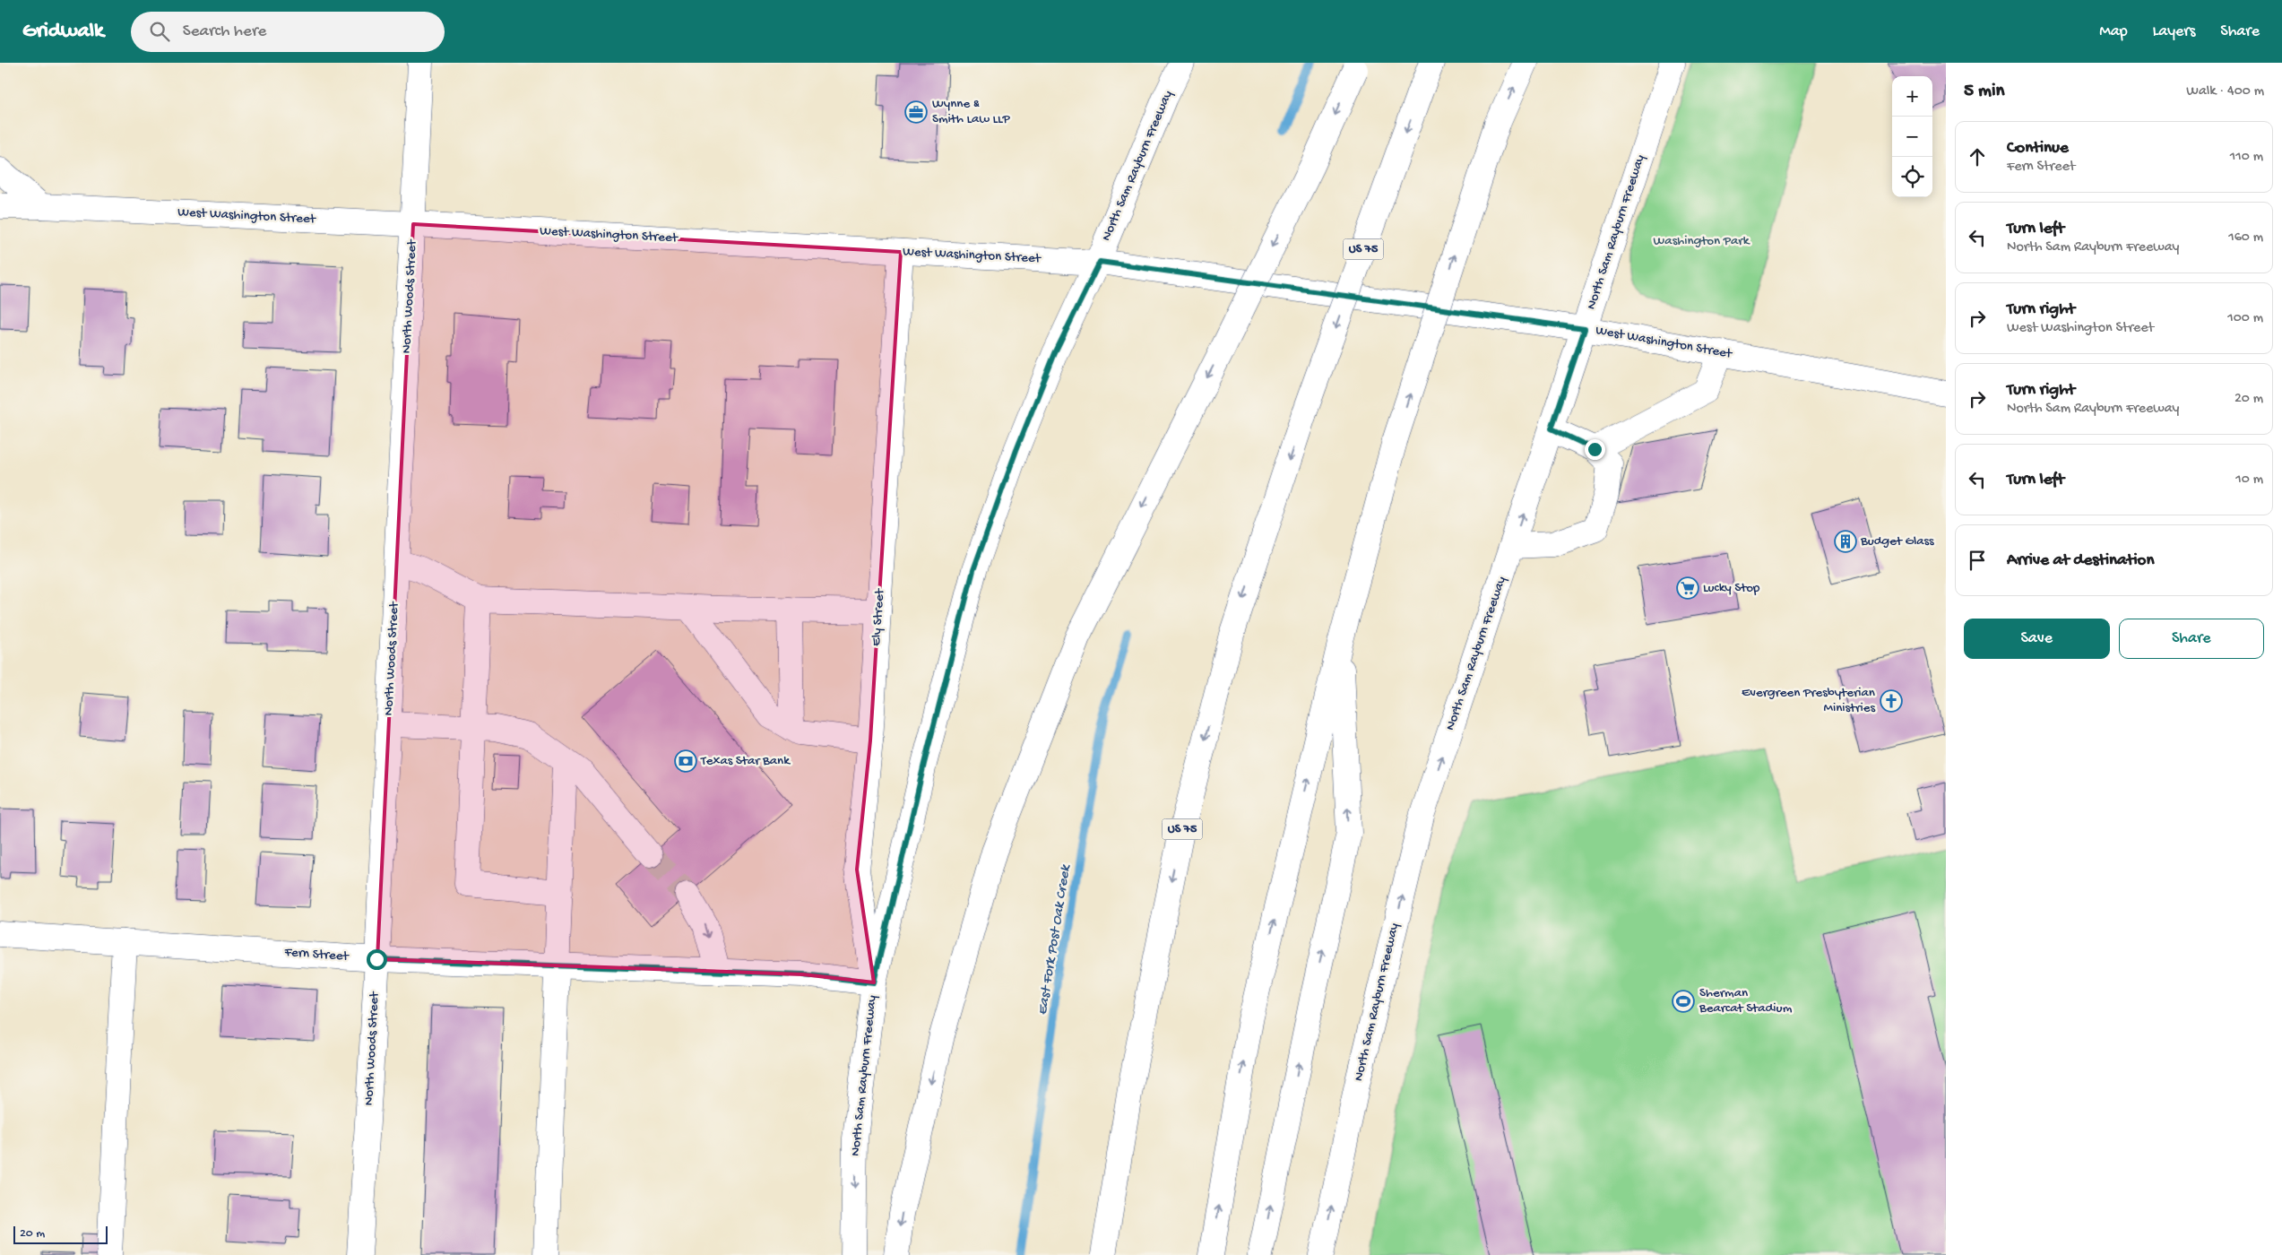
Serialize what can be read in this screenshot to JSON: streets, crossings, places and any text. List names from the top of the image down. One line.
{"streets":{"main road":["North Sam Rayburn Freeway","West Washington Street","US 75","North Woods Street","Ely Street","Fern Street"]},"crossings":[["North Sam Rayburn Freeway","West Washington Street"],["North Sam Rayburn Freeway","Ely Street"],["North Sam Rayburn Freeway","Fern Street"],["West Washington Street","North Woods Street"],["West Washington Street","Ely Street"],["North Woods Street","Fern Street"],["Ely Street","Fern Street"]],"water":["East Fork Post Oak Creek"],"parks":["Washington Park"],"places":{"office":["Wynne & Smith Law LLP"],"building":["Budget Glass"],"supermarket":["Lucky Stop"],"church":["Evergreen Presbyterian Ministries"],"bank":["Texas Star Bank"],"sports":["Sherman Bearcat Stadium"]},"scale_bar":"20 m","page":{"header":"Gridwalk","search":"Search here","nav":["Map","Layers","Share"],"heading":["5 min","Walk · 400 m"],"map_buttons":["+","−"],"list":[["Continue","Fern Street","110 m"],["Turn left","North Sam Rayburn Freeway","160 m"],["Turn right","West Washington Street","100 m"],["Turn right","North Sam Rayburn Freeway","20 m"],["Turn left","10 m"],"Arrive at destination"],"buttons":["Save","Share"],"scale":"20 m"}}
